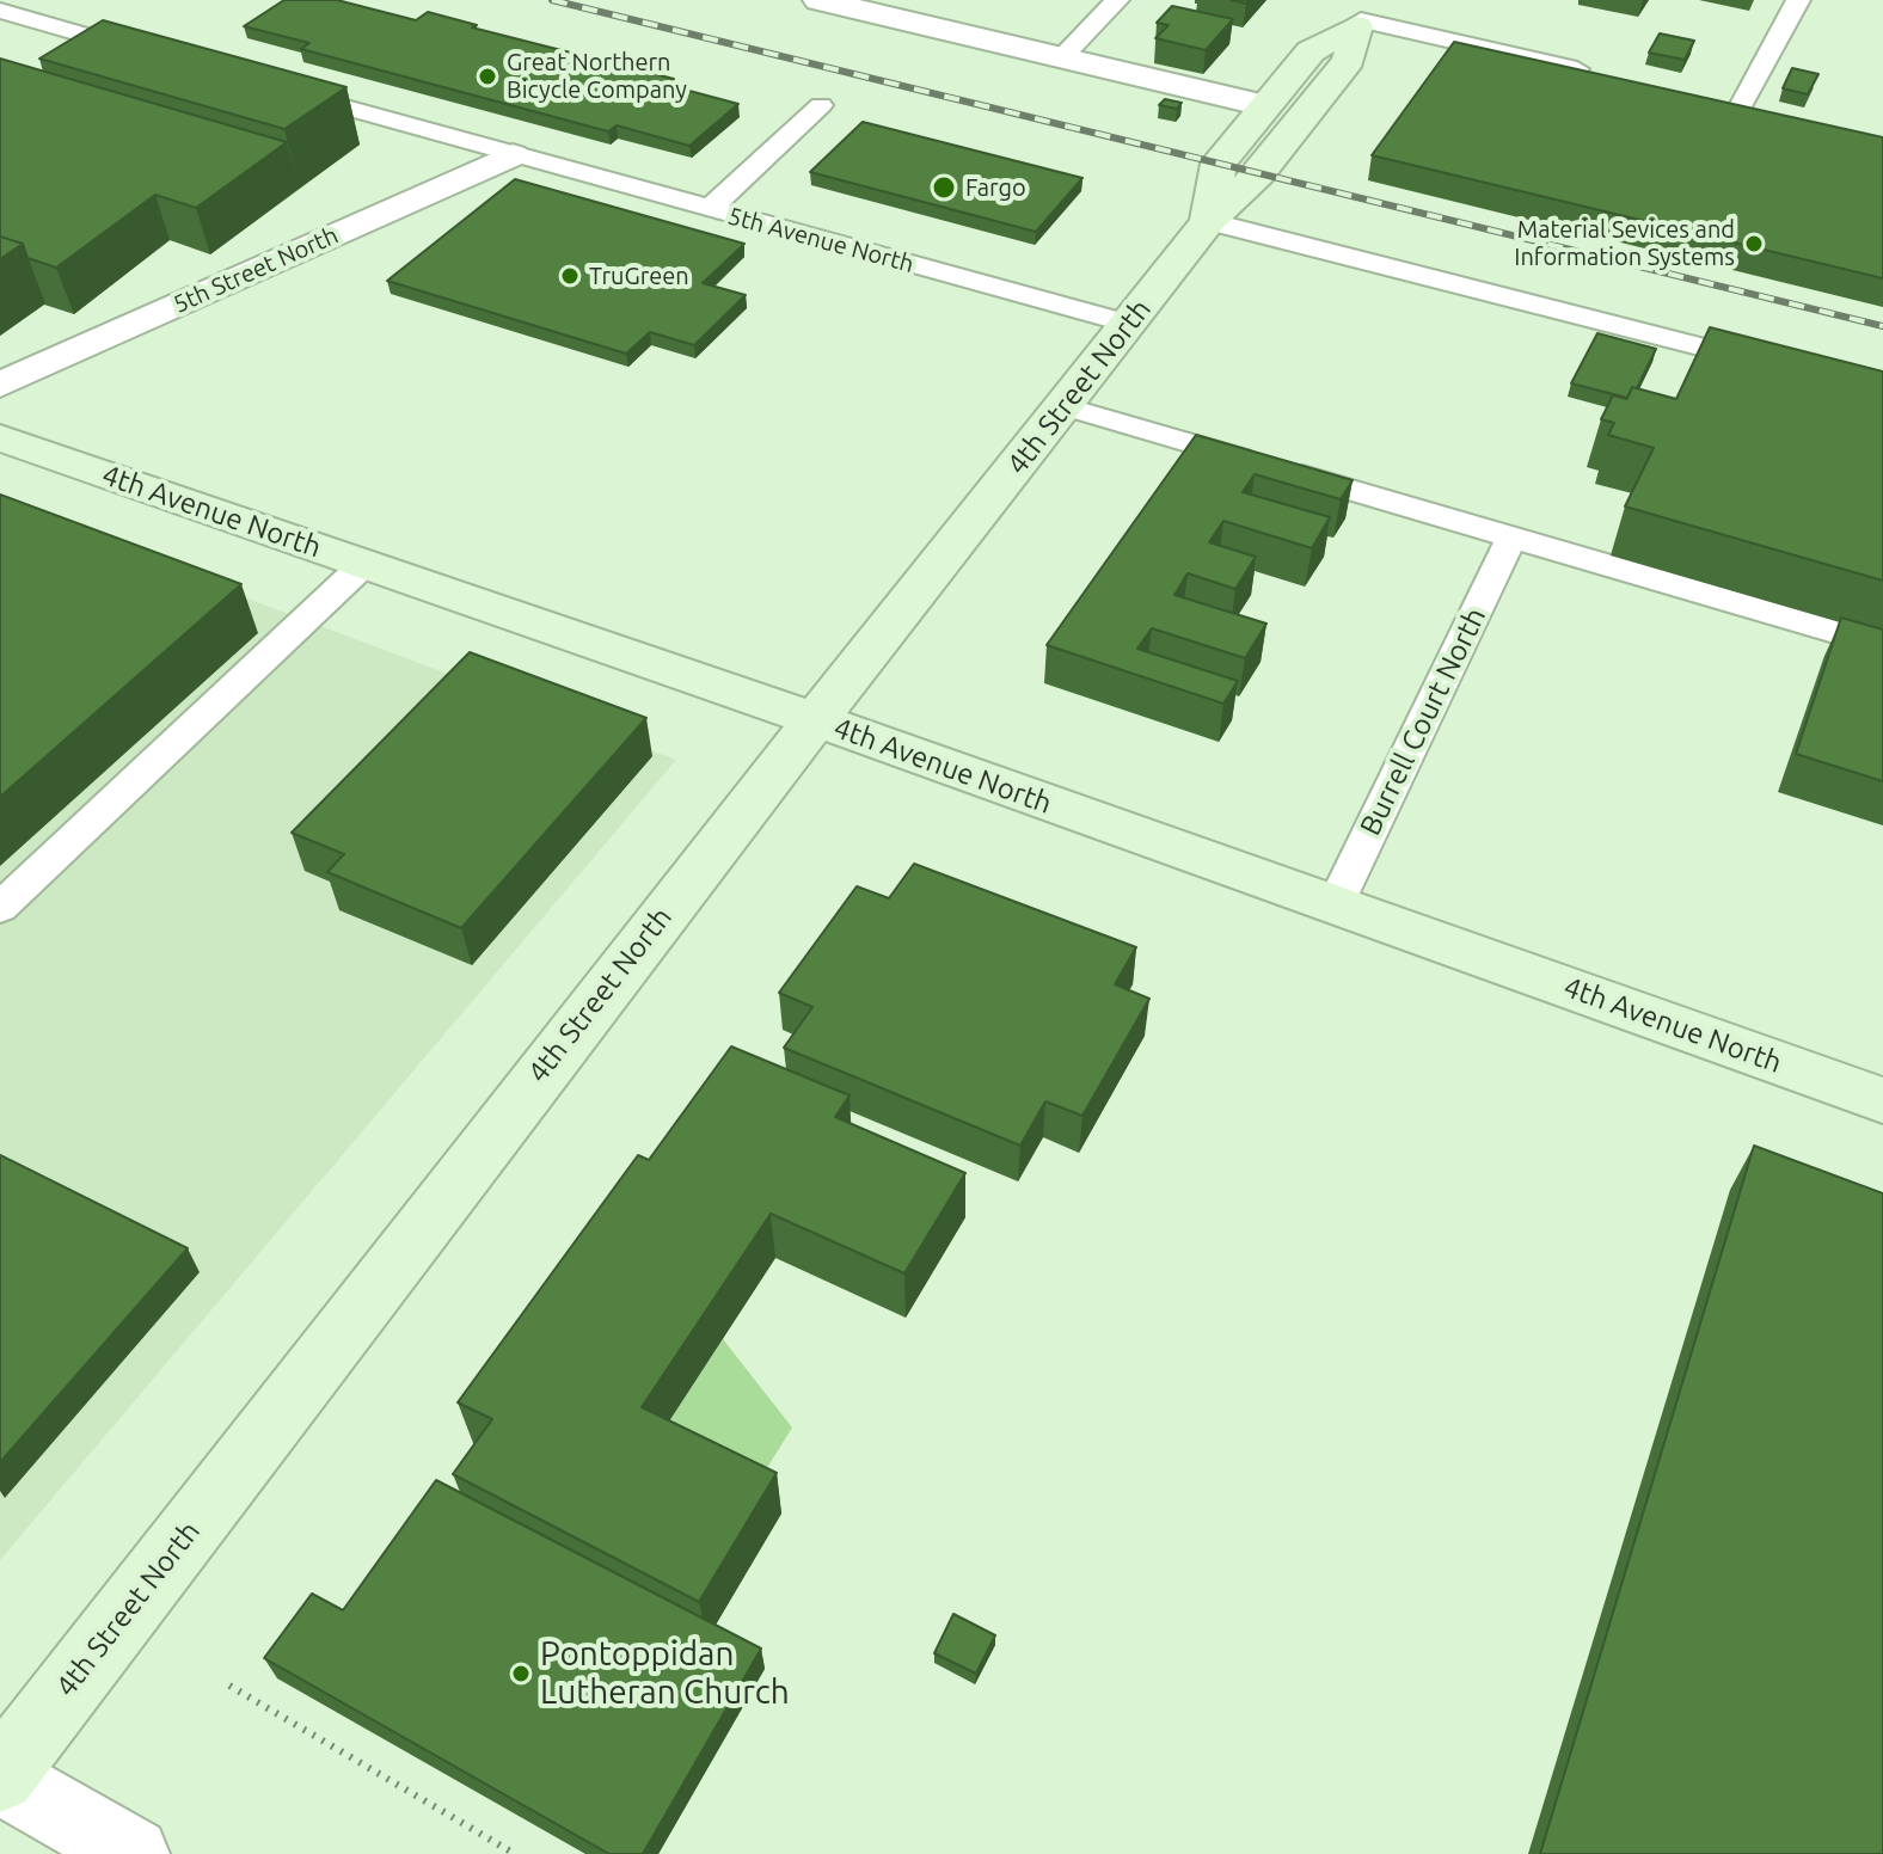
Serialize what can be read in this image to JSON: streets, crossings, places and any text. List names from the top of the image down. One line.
{"streets":{"street":["5th Street North","4th Street North","4th Avenue North"],"lane":["5th Avenue North","Burrell Court North"]},"crossings":[["5th Avenue North","5th Street North"],["5th Avenue North","4th Street North"],["4th Street North","4th Avenue North"],["4th Avenue North","Burrell Court North"]],"places":["Great Northern Bicycle Company","Fargo","Material Sevices and Information Systems","TruGreen","Pontoppidan Lutheran Church"]}
